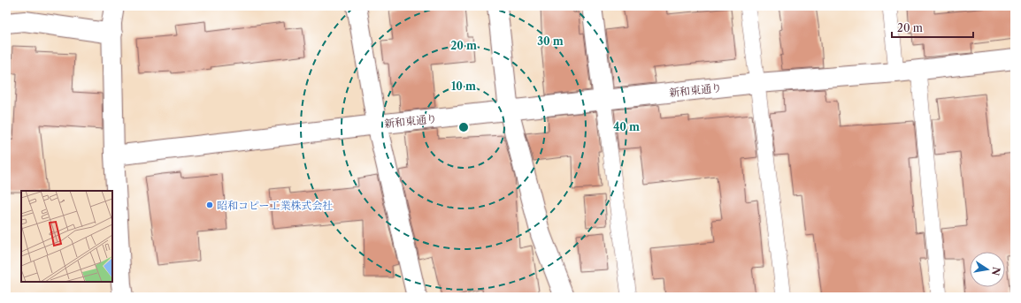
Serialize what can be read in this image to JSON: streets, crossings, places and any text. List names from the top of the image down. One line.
{"streets":{"street":["新和東通り"]},"places":["昭和コピー工業株式会社"],"scale_bar":"20 m","north":"right","rings":["30 m","20 m","10 m","40 m"]}
